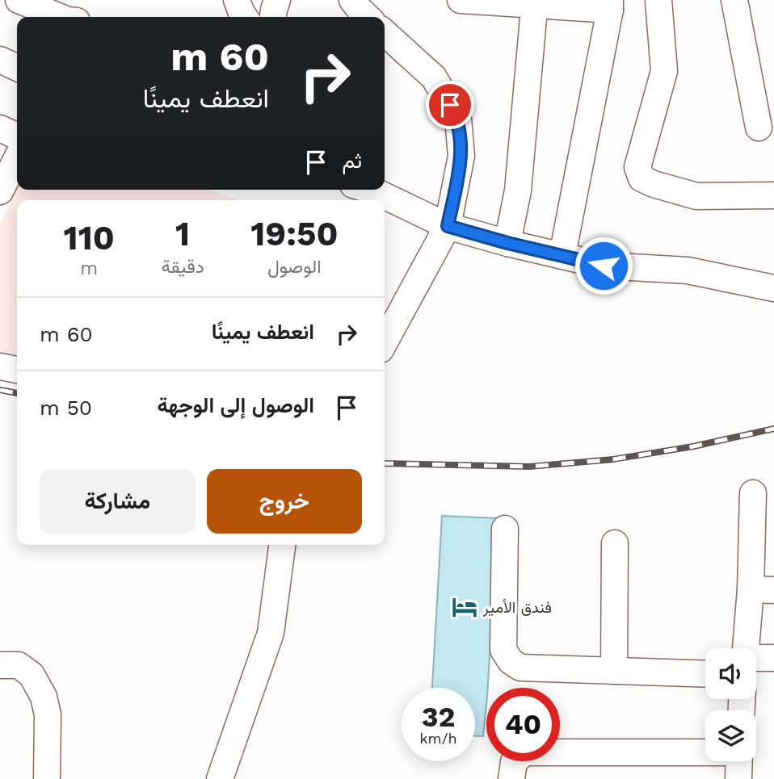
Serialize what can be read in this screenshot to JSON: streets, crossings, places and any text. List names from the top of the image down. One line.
{"places":{"hotel":["فندق الأمير"]},"page":{"turn":["60 m","انعطف يمينًا"],"then":"ثم","eta":["19:50","الوصول","1","دقيقة","110","m"],"list":[{"name":"انعطف يمينًا","value":"60 m"},{"name":"الوصول إلى الوجهة","value":"50 m"}],"buttons":["خروج","مشاركة"],"speed":"32 km/h","limit":"40"}}
